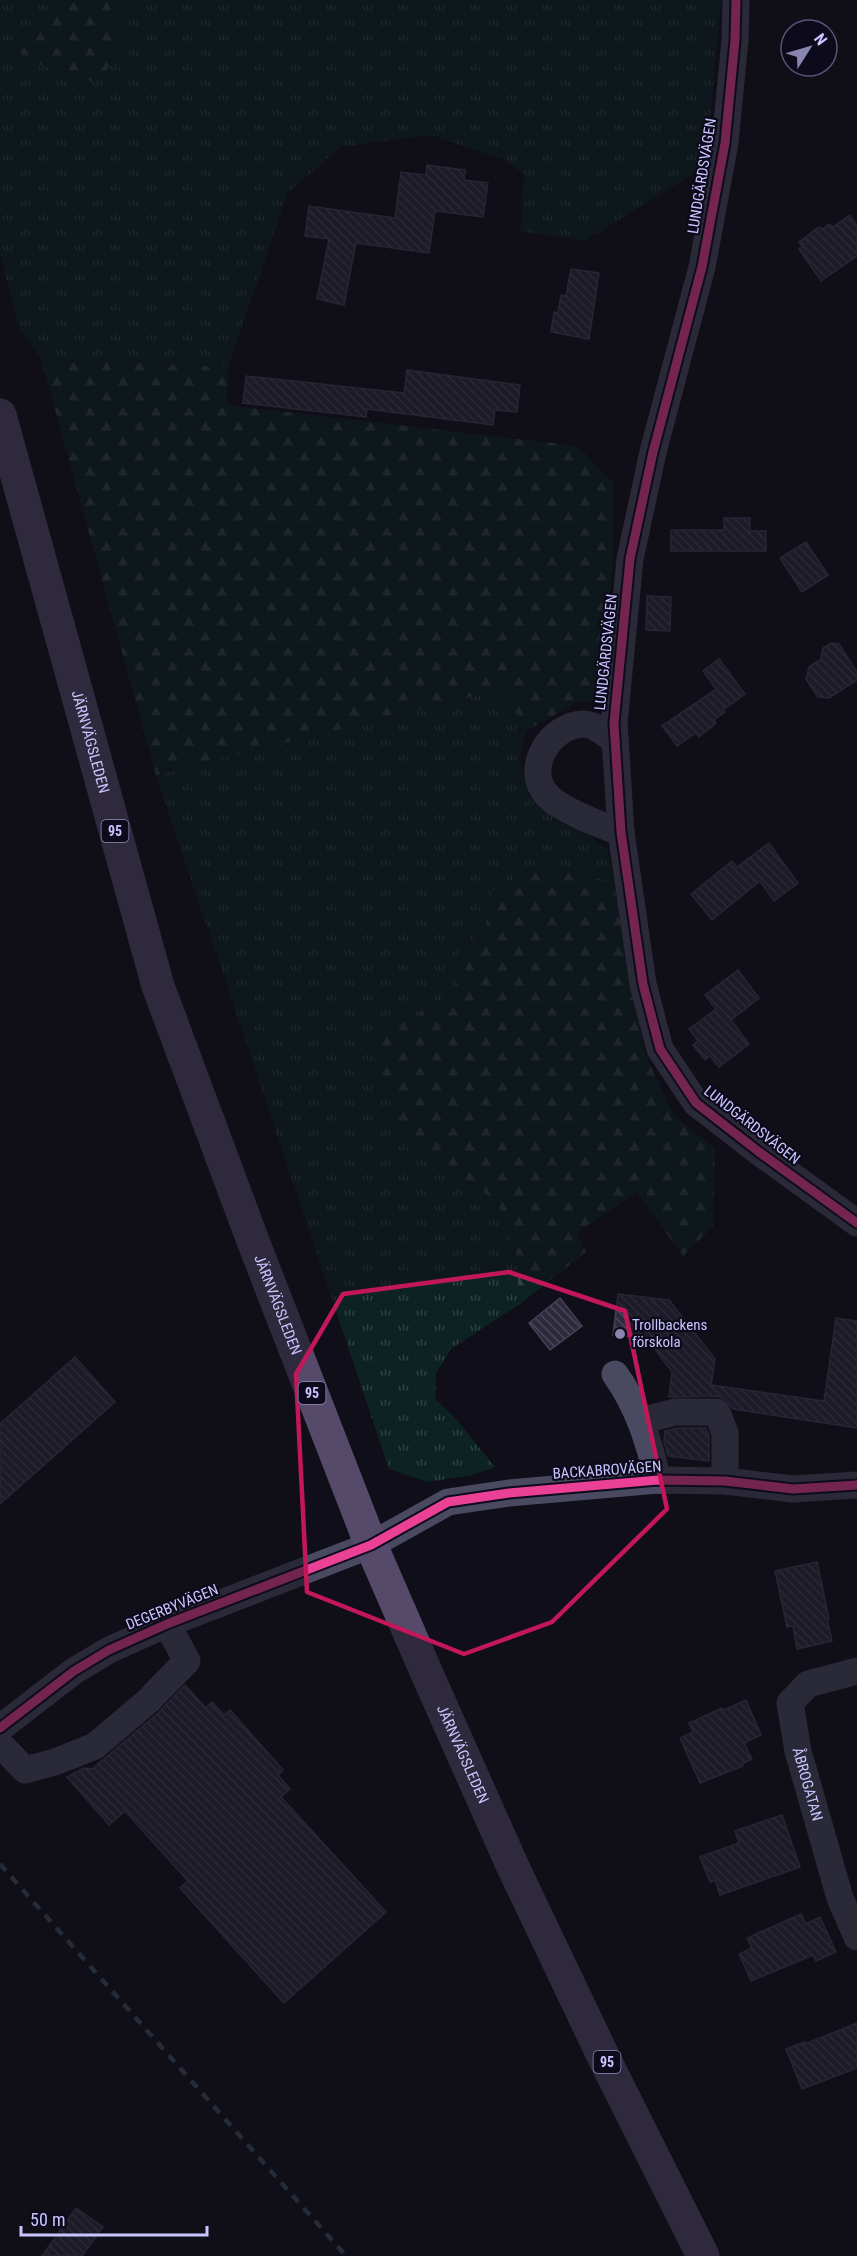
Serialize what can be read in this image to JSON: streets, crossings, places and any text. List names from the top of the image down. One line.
{"streets":{"main road":["JÄRNVÄGSLEDEN","95"],"street":["LUNDGÄRDSVÄGEN","BACKABROVÄGEN","DEGERBYVÄGEN","ÅBROGATAN"]},"crossings":[["JÄRNVÄGSLEDEN","BACKABROVÄGEN"],["JÄRNVÄGSLEDEN","DEGERBYVÄGEN"],["BACKABROVÄGEN","DEGERBYVÄGEN"]],"places":["Trollbackens förskola"],"scale_bar":"50 m","north":"top right"}
